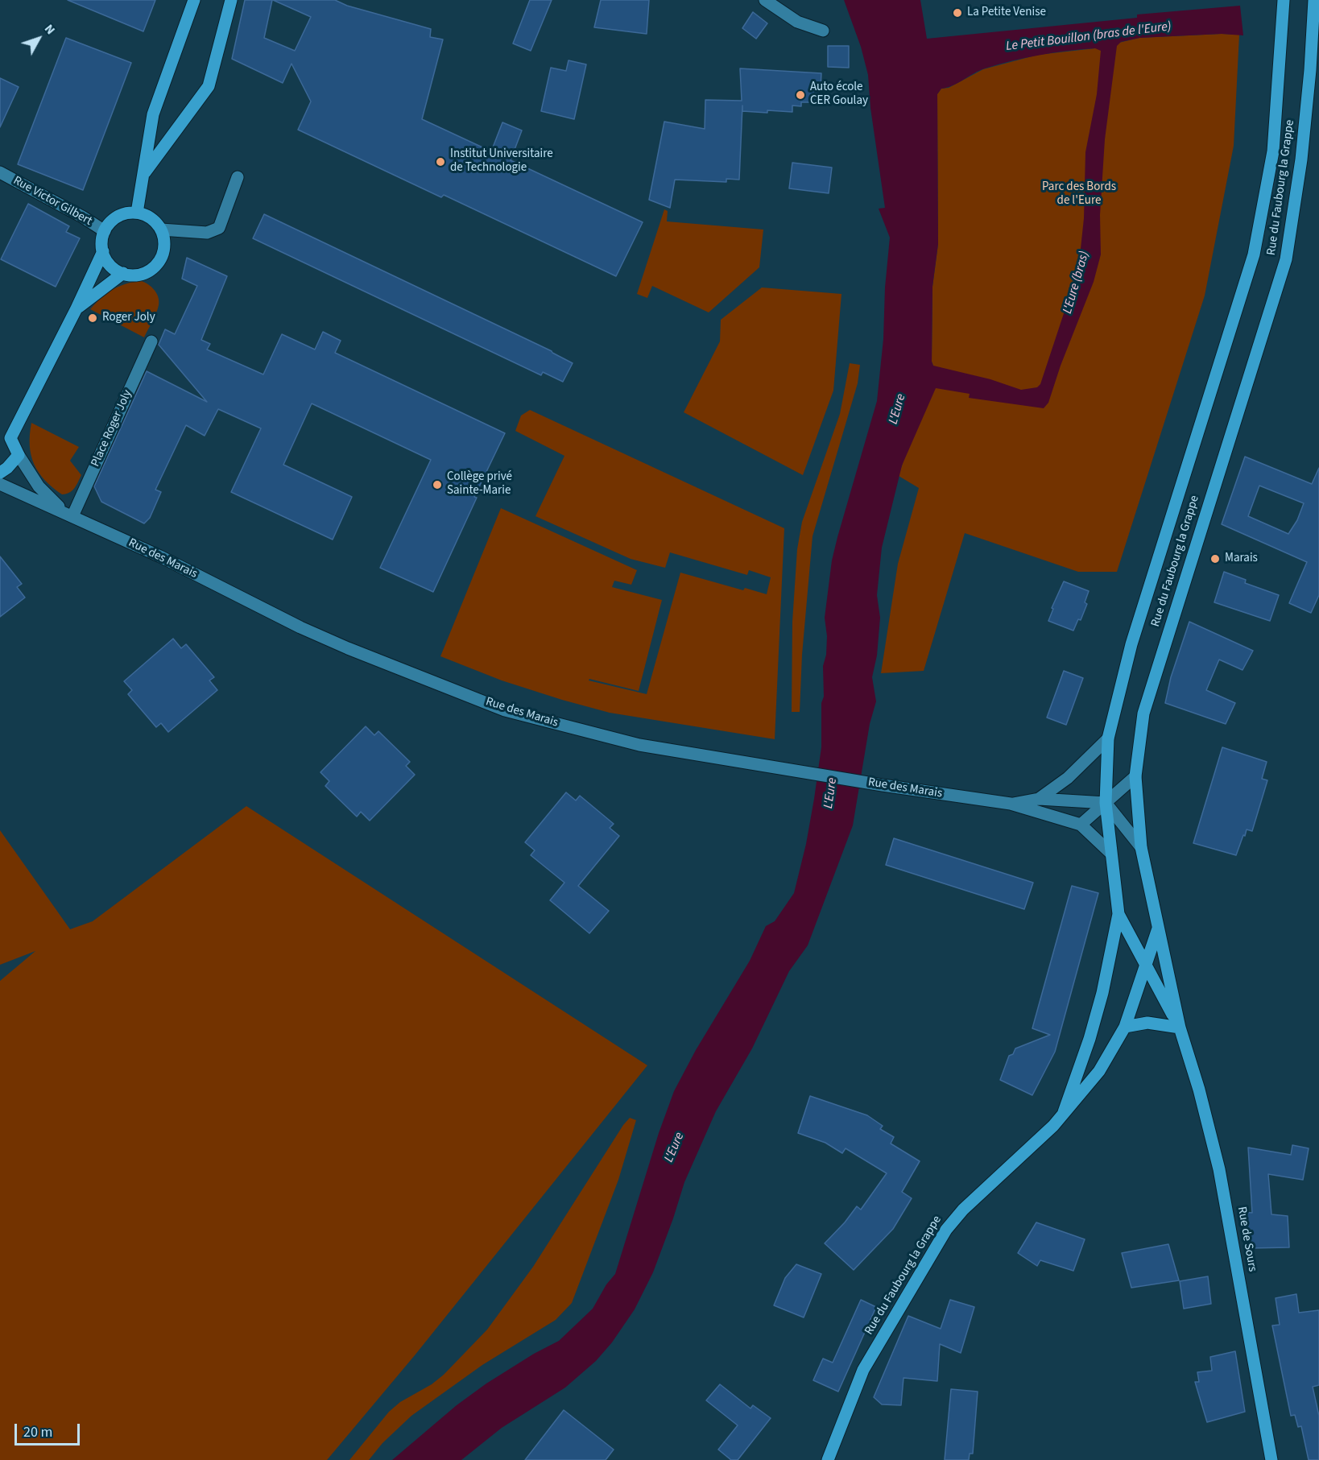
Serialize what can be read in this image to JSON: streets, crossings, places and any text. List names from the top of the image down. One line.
{"streets":{"main road":["Rue du Faubourg la Grappe","Rue de Sours"],"street":["Rue Victor Gilbert","Place Roger Joly","Rue des Marais"]},"crossings":[["Rue du Faubourg la Grappe","Rue des Marais"],["Rue du Faubourg la Grappe","Rue de Sours"],["Place Roger Joly","Rue des Marais"]],"water":["Le Petit Bouillon (bras de l'Eure)","L'Eure (bras)","L'Eure"],"parks":["Parc des Bords de l'Eure"],"places":["La Petite Venise","Auto école CER Goulay","Institut Universitaire de Technologie","Roger Joly","Collège privé Sainte-Marie","Marais"],"scale_bar":"20 m","north":"top right"}
